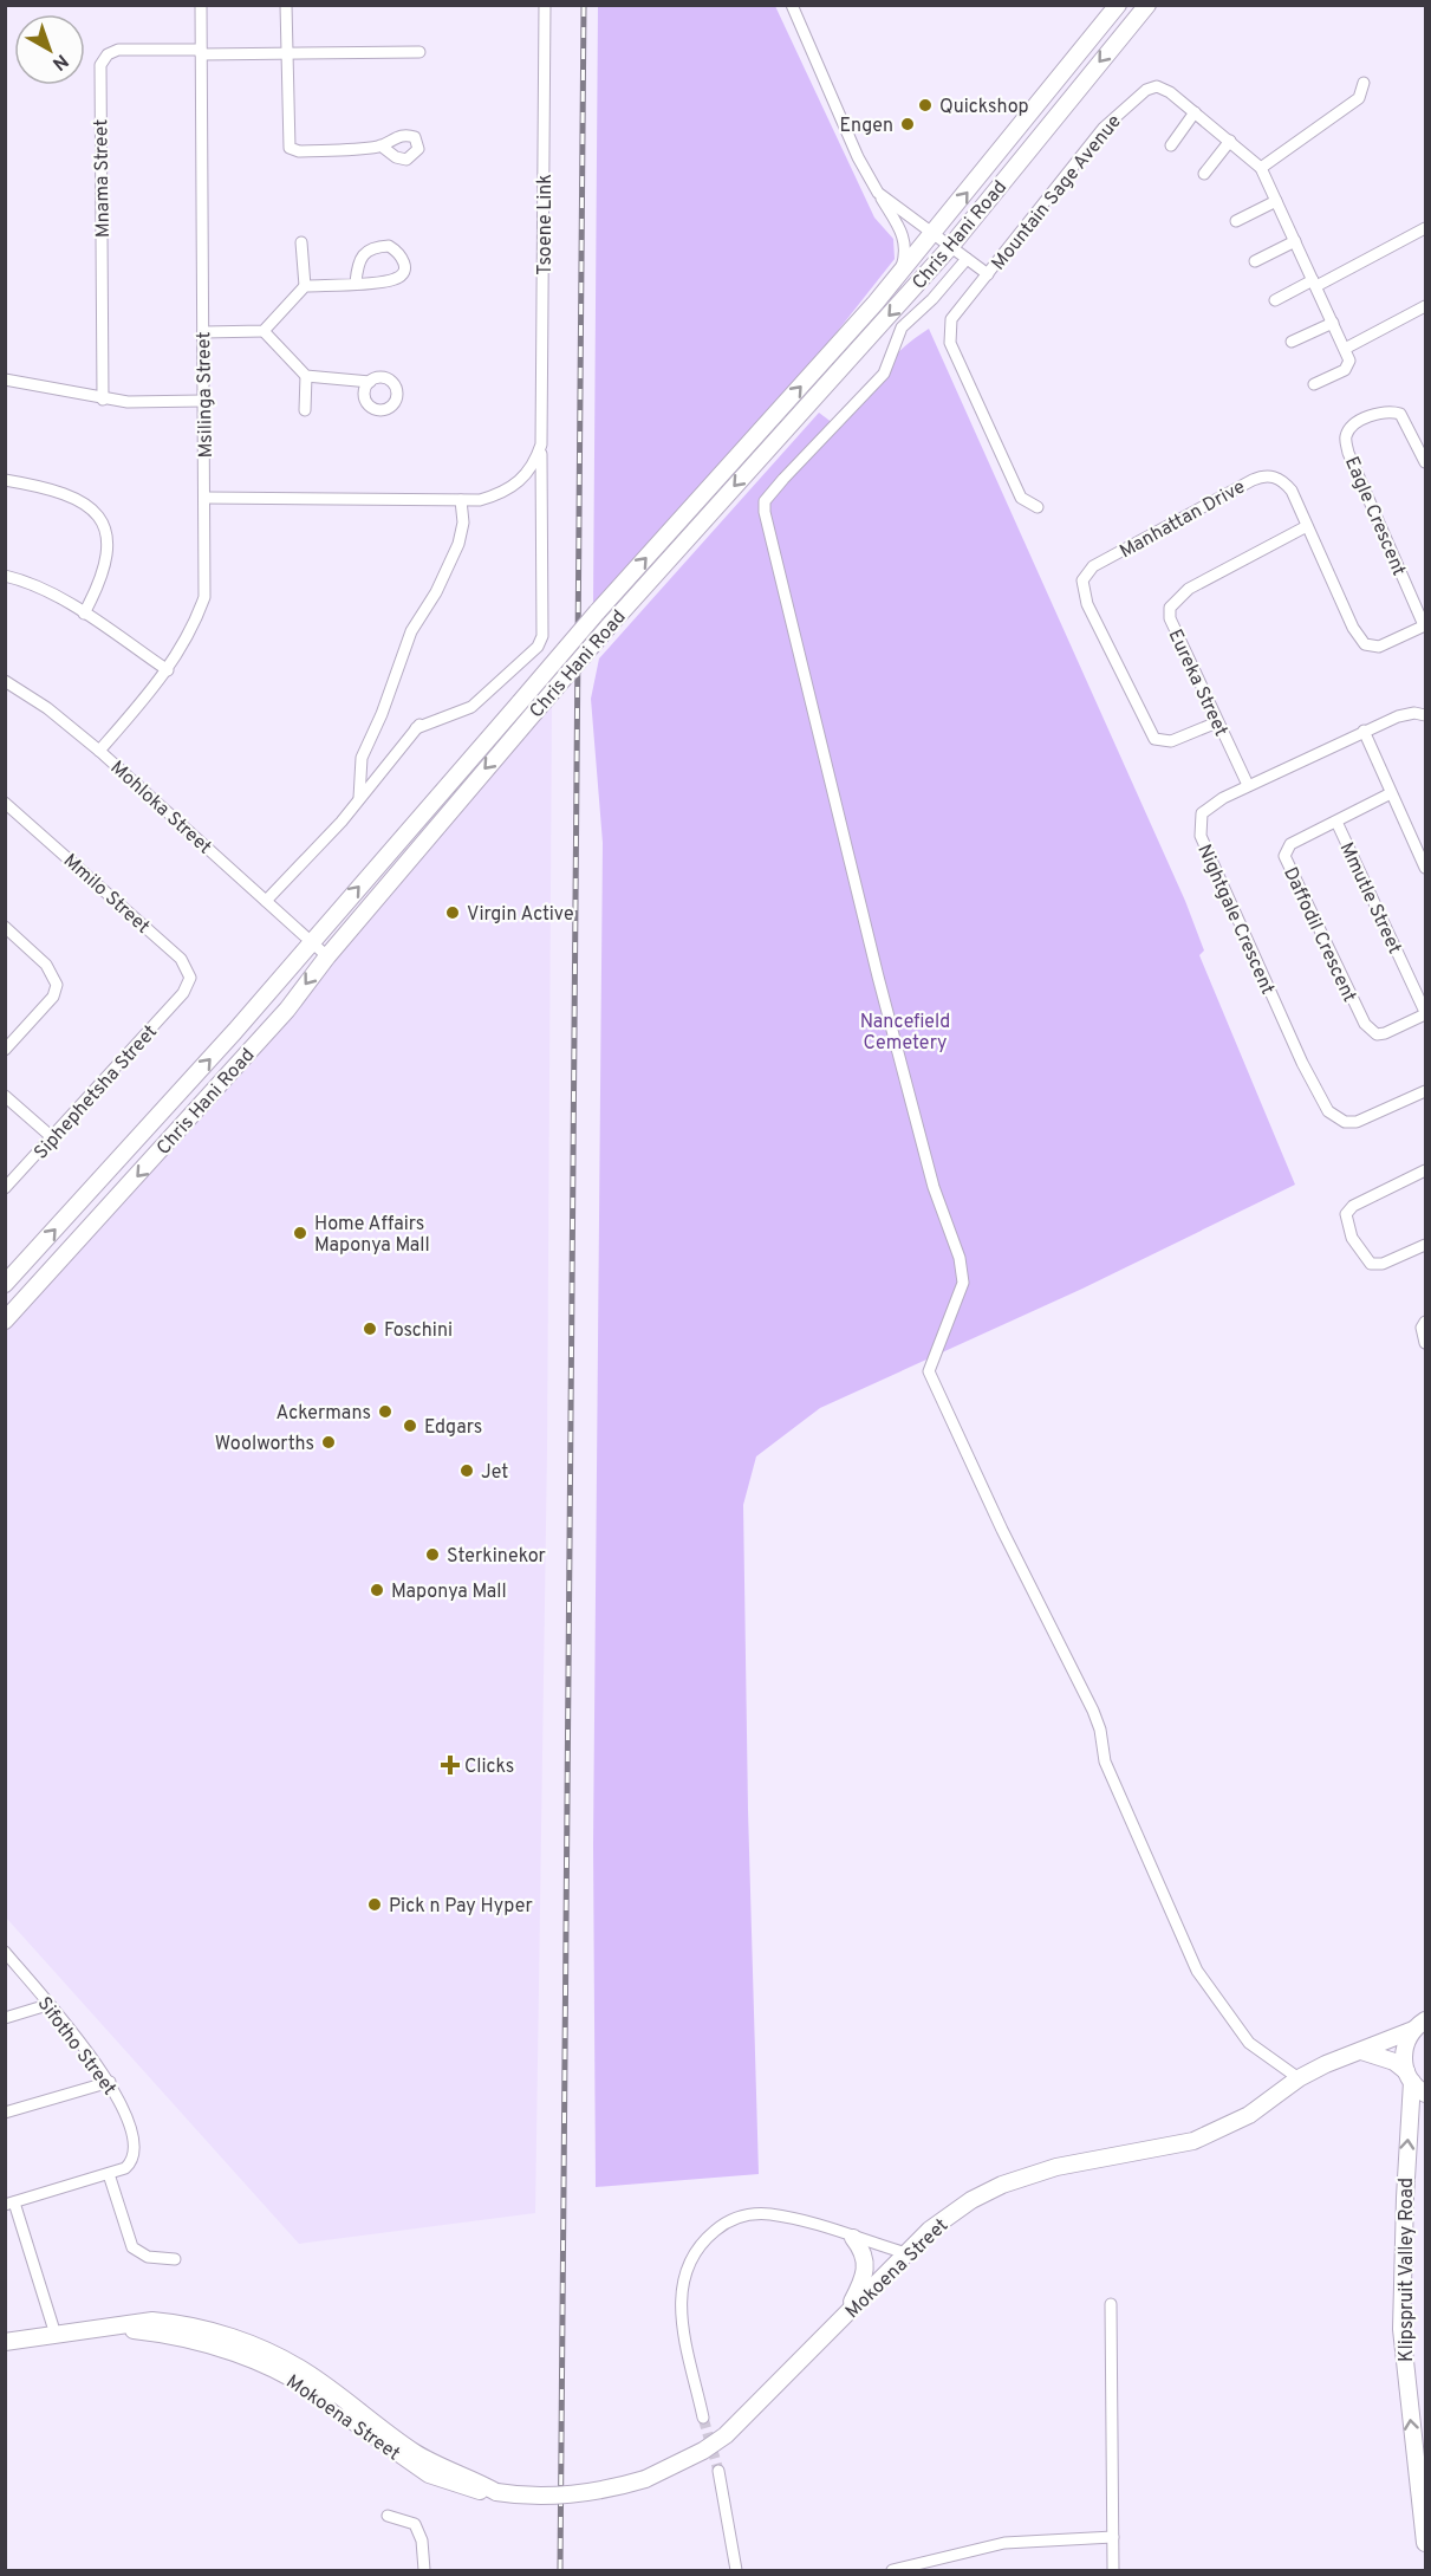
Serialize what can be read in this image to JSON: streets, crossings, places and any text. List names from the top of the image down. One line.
{"streets":{"main road":["Chris Hani Road","Mokoena Street","Klipspruit Valley Road"],"street":["Mnama Street","Mountain Sage Avenue","Tsoene Link","Msilinga Street","Eagle Crescent","Manhattan Drive","Eureka Street","Mohloka Street","Mmilo Street","Mmutle Street","Nightgale Crescent","Daffodil Crescent","Siphephetsha Street","Sifotho Street"]},"crossings":[["Mnama Street","Msilinga Street"],["Mountain Sage Avenue","Chris Hani Road"],["Chris Hani Road","Mohloka Street"],["Msilinga Street","Mohloka Street"],["Eagle Crescent","Manhattan Drive"],["Manhattan Drive","Eureka Street"],["Eureka Street","Nightgale Crescent"],["Mmilo Street","Siphephetsha Street"],["Mmutle Street","Daffodil Crescent"],["Mokoena Street","Klipspruit Valley Road"]],"one_way":["Klipspruit Valley Road"],"parks":["Nancefield Cemetery"],"places":{"other":["Quickshop","Engen","Virgin Active","Home Affairs Maponya Mall","Foschini","Ackermans","Edgars","Woolworths","Jet","Sterkinekor","Maponya Mall","Pick n Pay Hyper"],"health":["Clicks"]},"north":"bottom right"}
